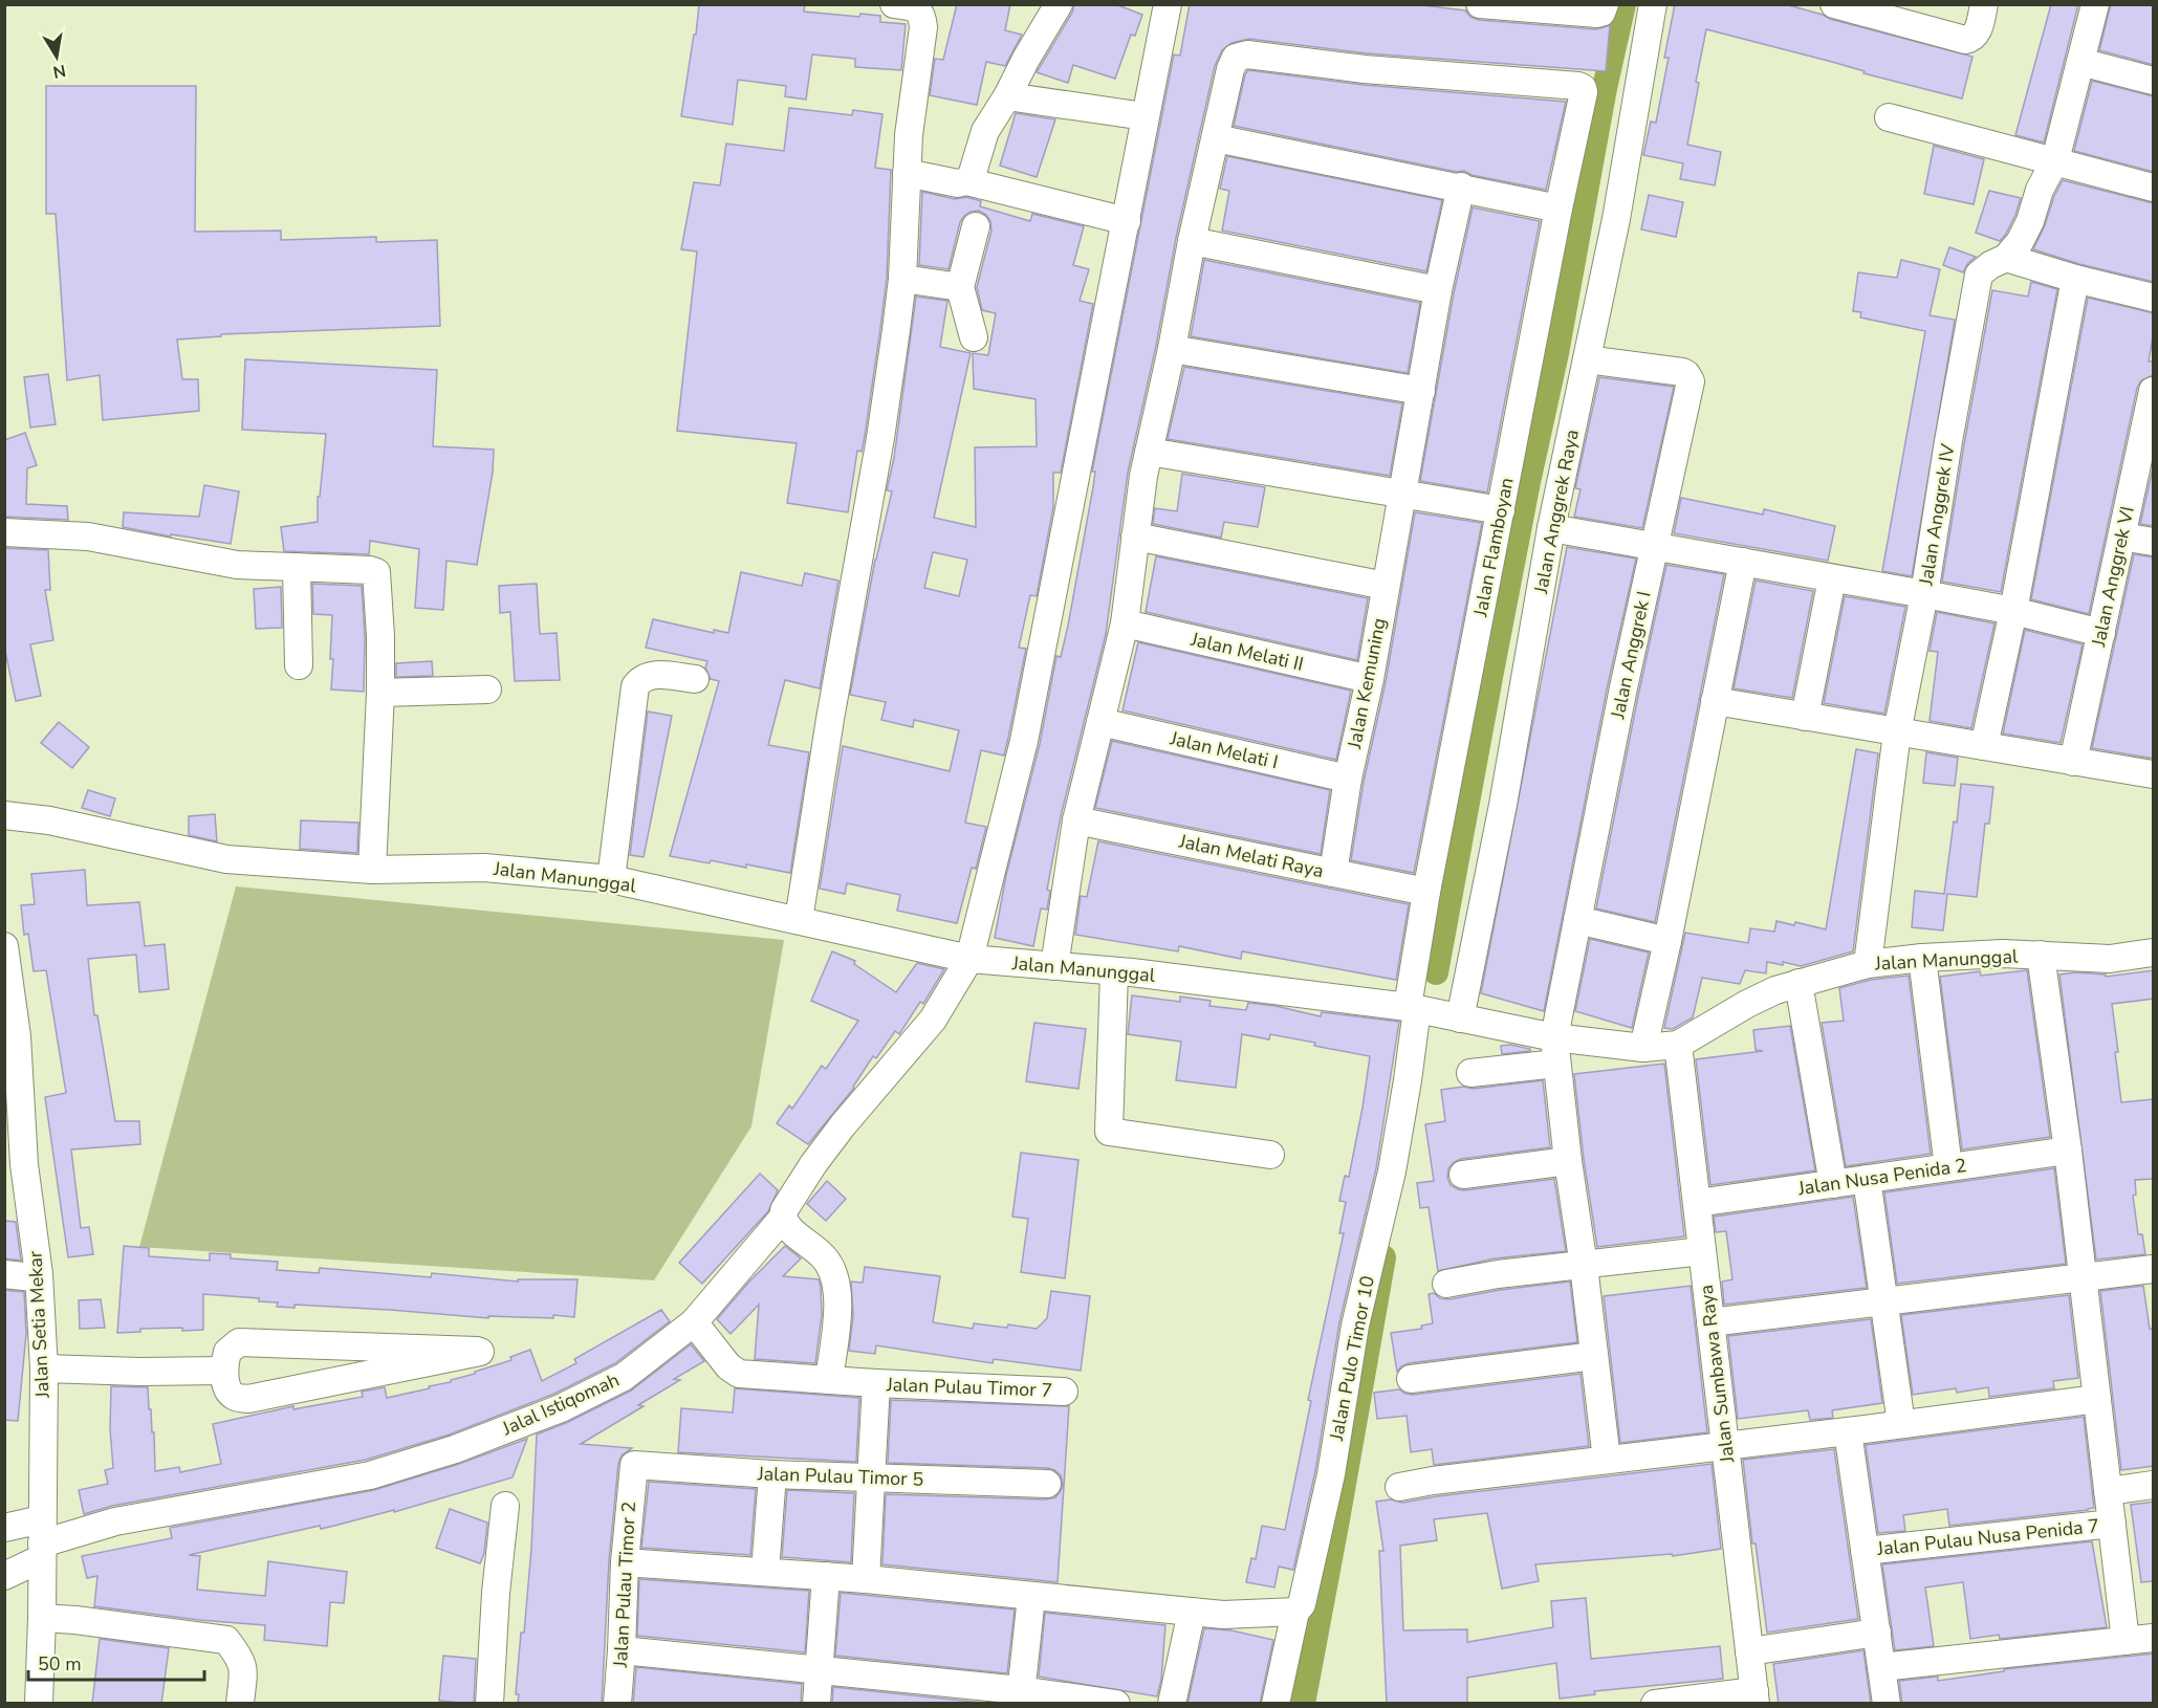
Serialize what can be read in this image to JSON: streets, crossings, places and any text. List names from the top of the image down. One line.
{"streets":{"street":["Jalan Anggrek Raya","Jalan Anggrek IV","Jalan Flamboyan","Jalan Anggrek VI","Jalan Melati II","Jalan Anggrek I","Jalan Kemuning","Jalan Melati I","Jalan Melati Raya","Jalan Manunggal","Jalan Nusa Penida 2","Jalan Setia Mekar","Jalan Pulo Timor 10","Jalan Sumbawa Raya","Jalan Pulau Timor 7","Jalal Istiqomah","Jalan Pulau Timor 5","Jalan Pulau Nusa Penida 7","Jalan Pulau Timor 2"]},"crossings":[["Jalan Anggrek Raya","Jalan Flamboyan"],["Jalan Anggrek Raya","Jalan Anggrek I"],["Jalan Anggrek Raya","Jalan Manunggal"],["Jalan Anggrek Raya","Jalan Pulo Timor 10"],["Jalan Anggrek IV","Jalan Manunggal"],["Jalan Flamboyan","Jalan Melati Raya"],["Jalan Flamboyan","Jalan Manunggal"],["Jalan Flamboyan","Jalan Pulo Timor 10"],["Jalan Melati II","Jalan Kemuning"],["Jalan Anggrek I","Jalan Manunggal"],["Jalan Kemuning","Jalan Melati I"],["Jalan Kemuning","Jalan Melati Raya"],["Jalan Manunggal","Jalan Pulo Timor 10"],["Jalan Manunggal","Jalan Sumbawa Raya"],["Jalan Manunggal","Jalal Istiqomah"],["Jalan Nusa Penida 2","Jalan Sumbawa Raya"],["Jalan Setia Mekar","Jalal Istiqomah"],["Jalan Pulau Timor 7","Jalal Istiqomah"],["Jalan Pulau Timor 5","Jalan Pulau Timor 2"]],"scale_bar":"50 m","north":"bottom"}
